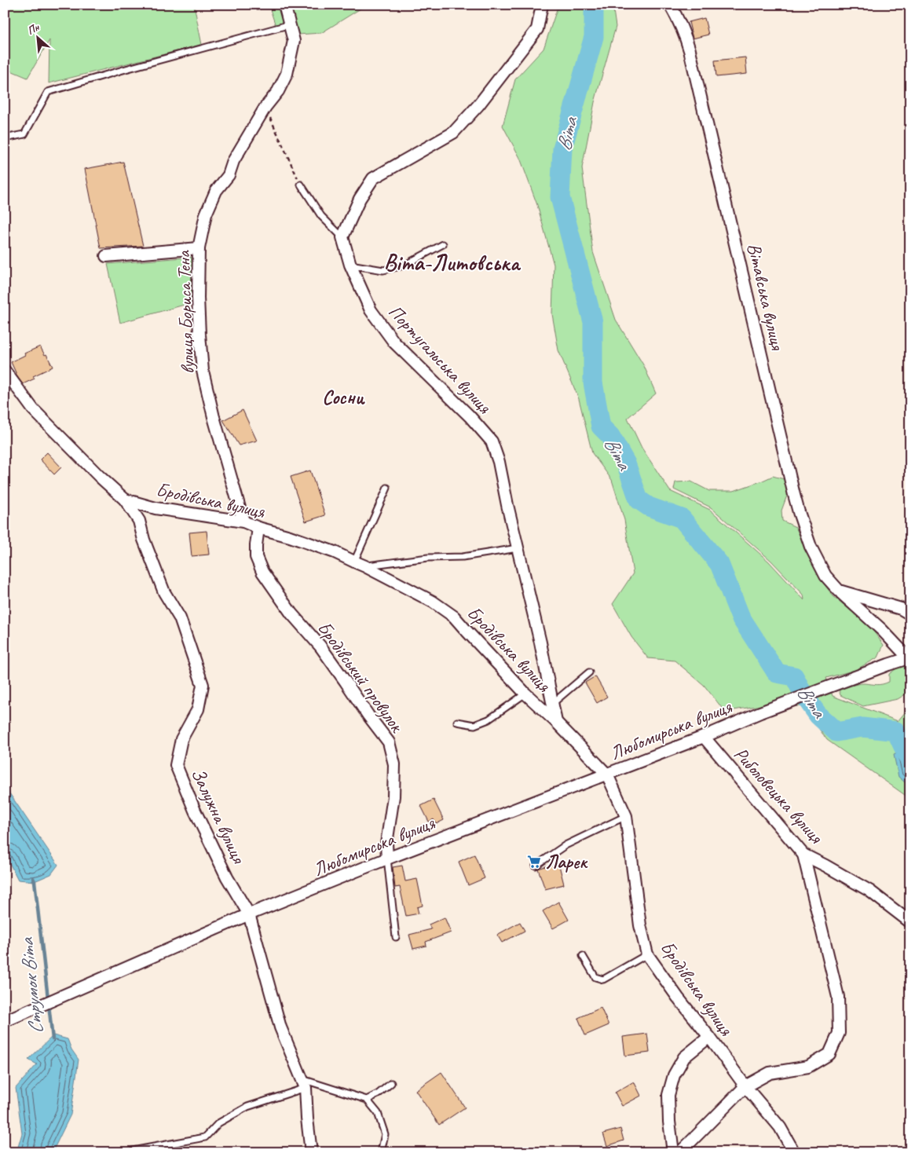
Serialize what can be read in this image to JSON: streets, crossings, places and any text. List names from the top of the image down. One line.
{"streets":{"street":["Вітавська вулиця","вулиця Бориса Тена","Португальська вулиця","Бродівська вулиця","Бродівський провулок","Любомирська вулиця","Риболовецька вулиця","Залужна вулиця"]},"crossings":[["Вітавська вулиця","Любомирська вулиця"],["вулиця Бориса Тена","Бродівська вулиця"],["Португальська вулиця","Бродівська вулиця"],["Бродівська вулиця","Бродівський провулок"],["Бродівська вулиця","Любомирська вулиця"],["Бродівська вулиця","Залужна вулиця"],["Бродівський провулок","Любомирська вулиця"],["Любомирська вулиця","Риболовецька вулиця"],["Любомирська вулиця","Залужна вулиця"]],"districts":["Віта-Литовська","Сосни"],"water":["Віта","Струмок Віта"],"places":{"supermarket":["Ларек"]},"north":"top left"}
